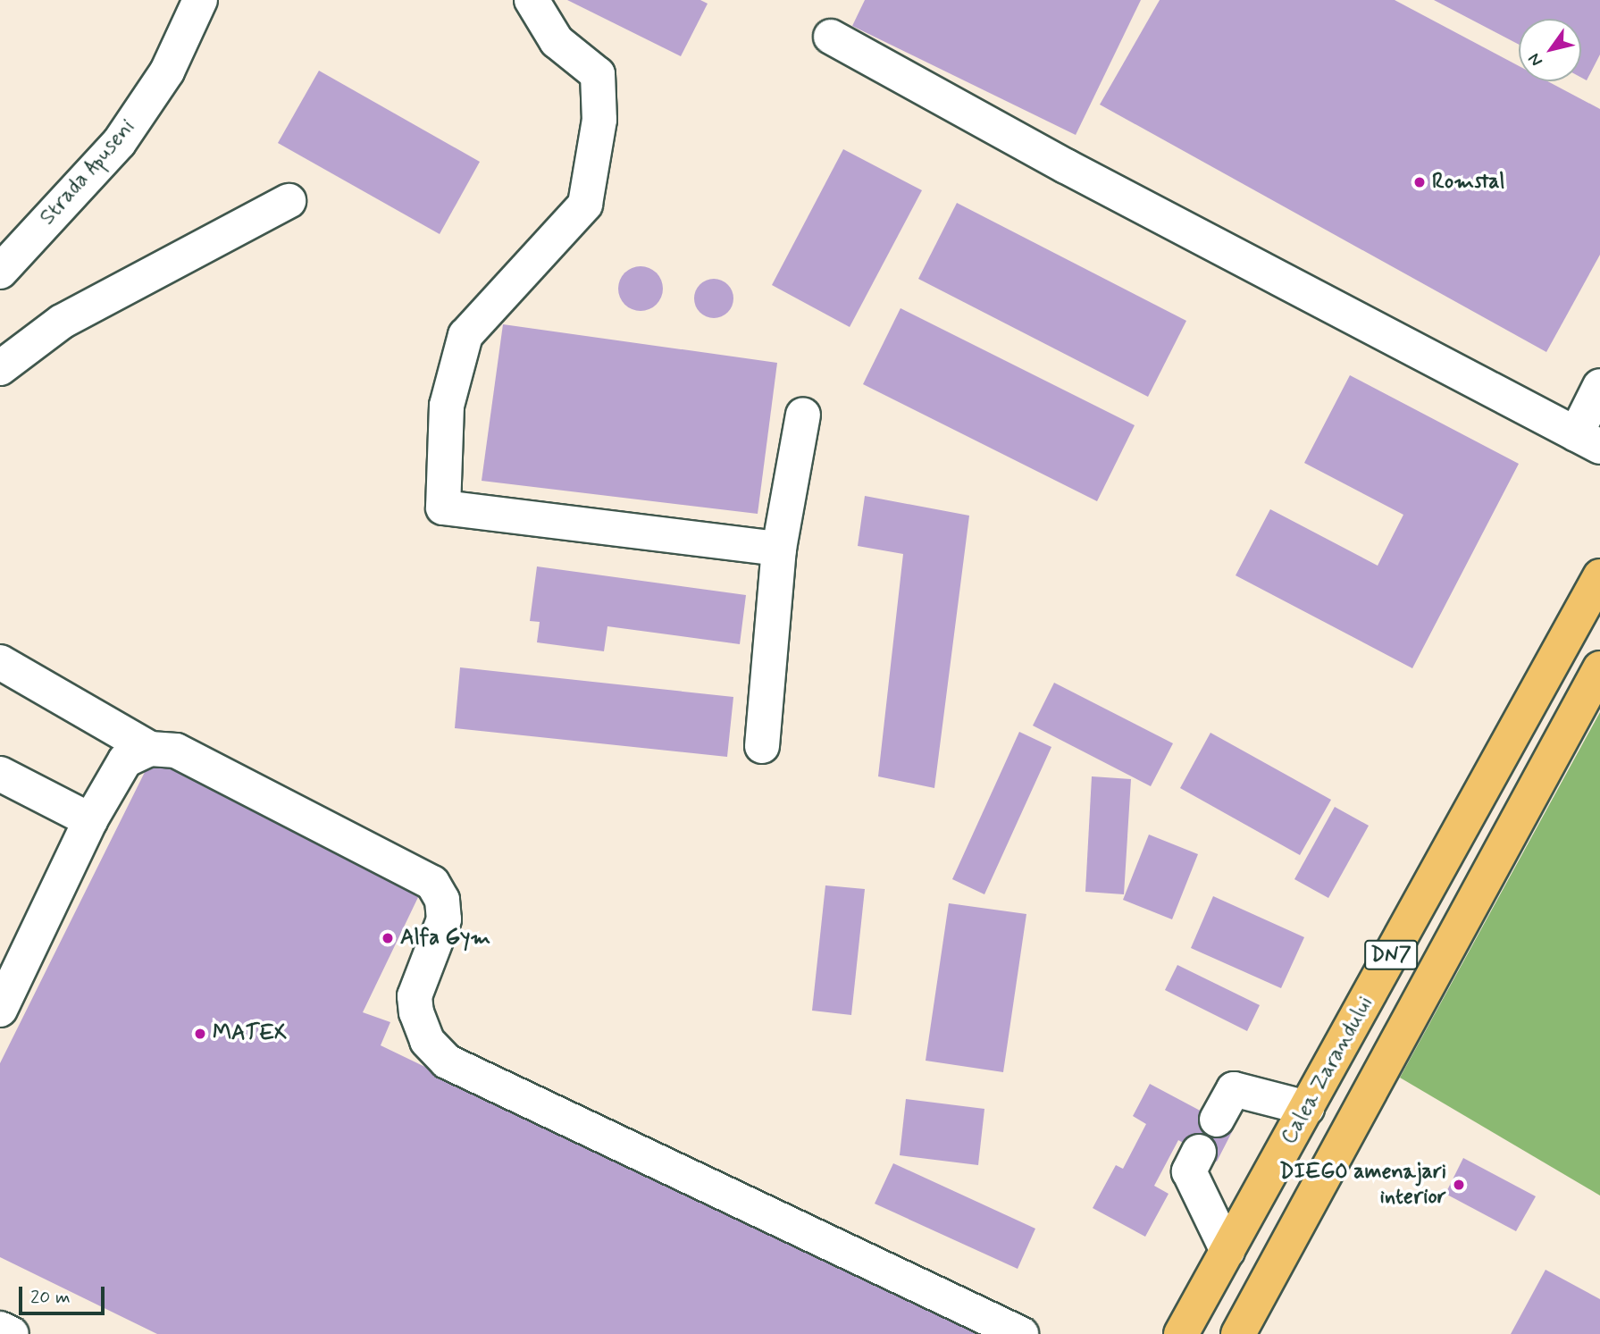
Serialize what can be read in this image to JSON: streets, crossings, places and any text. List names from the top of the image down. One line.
{"streets":{"main road":["DN7","Calea Zarandului"],"street":["Strada Apuseni"]},"places":["Romstal","Alfa Gym","MATEX","DIEGO amenajari interior"],"scale_bar":"20 m","north":"bottom left"}
